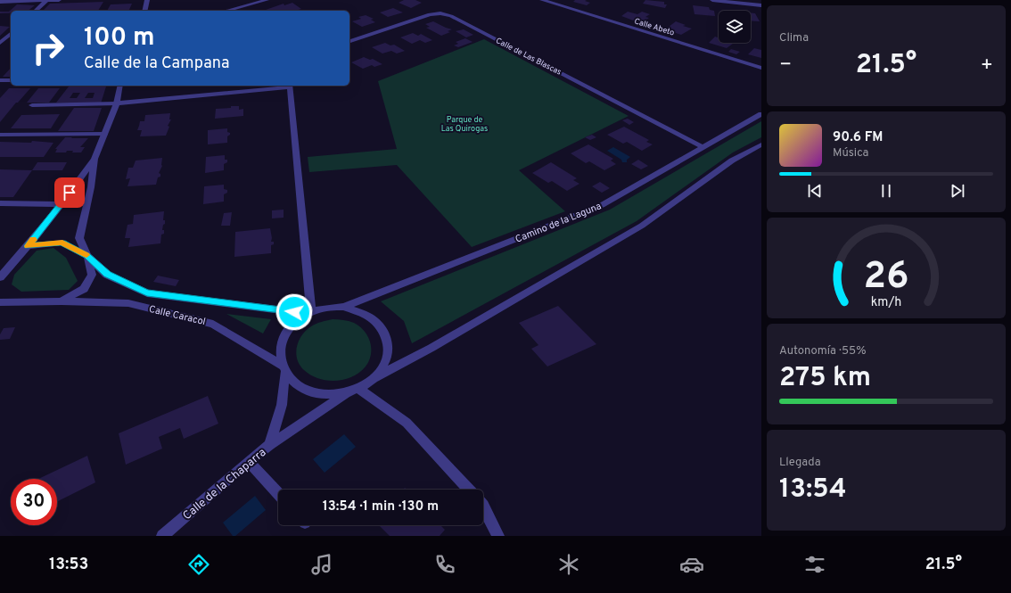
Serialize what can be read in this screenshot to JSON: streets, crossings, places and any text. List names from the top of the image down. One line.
{"streets":{"street":["Calle Abeto","Calle de Las Blascas","Camino de la Laguna","Calle Caracol","Calle de la Chaparra"]},"crossings":[["Calle de Las Blascas","Camino de la Laguna"],["Camino de la Laguna","Calle Caracol"],["Camino de la Laguna","Calle de la Chaparra"],["Calle Caracol","Calle de la Chaparra"]],"parks":["Parque de Las Quirogas"],"page":{"tile":["Clima",["Autonomía · 55%","275 km"],["Llegada","13:54"]],"turn":["100 m","Calle de la Campana"],"heat":["−","21.5°","+"],"song":["90.6 FM","Música"],"limit":"30","trip":"13:54 · 1 min · 130 m","tabs":["13:53","21.5°"],"gauge":["26","km/h"]}}
